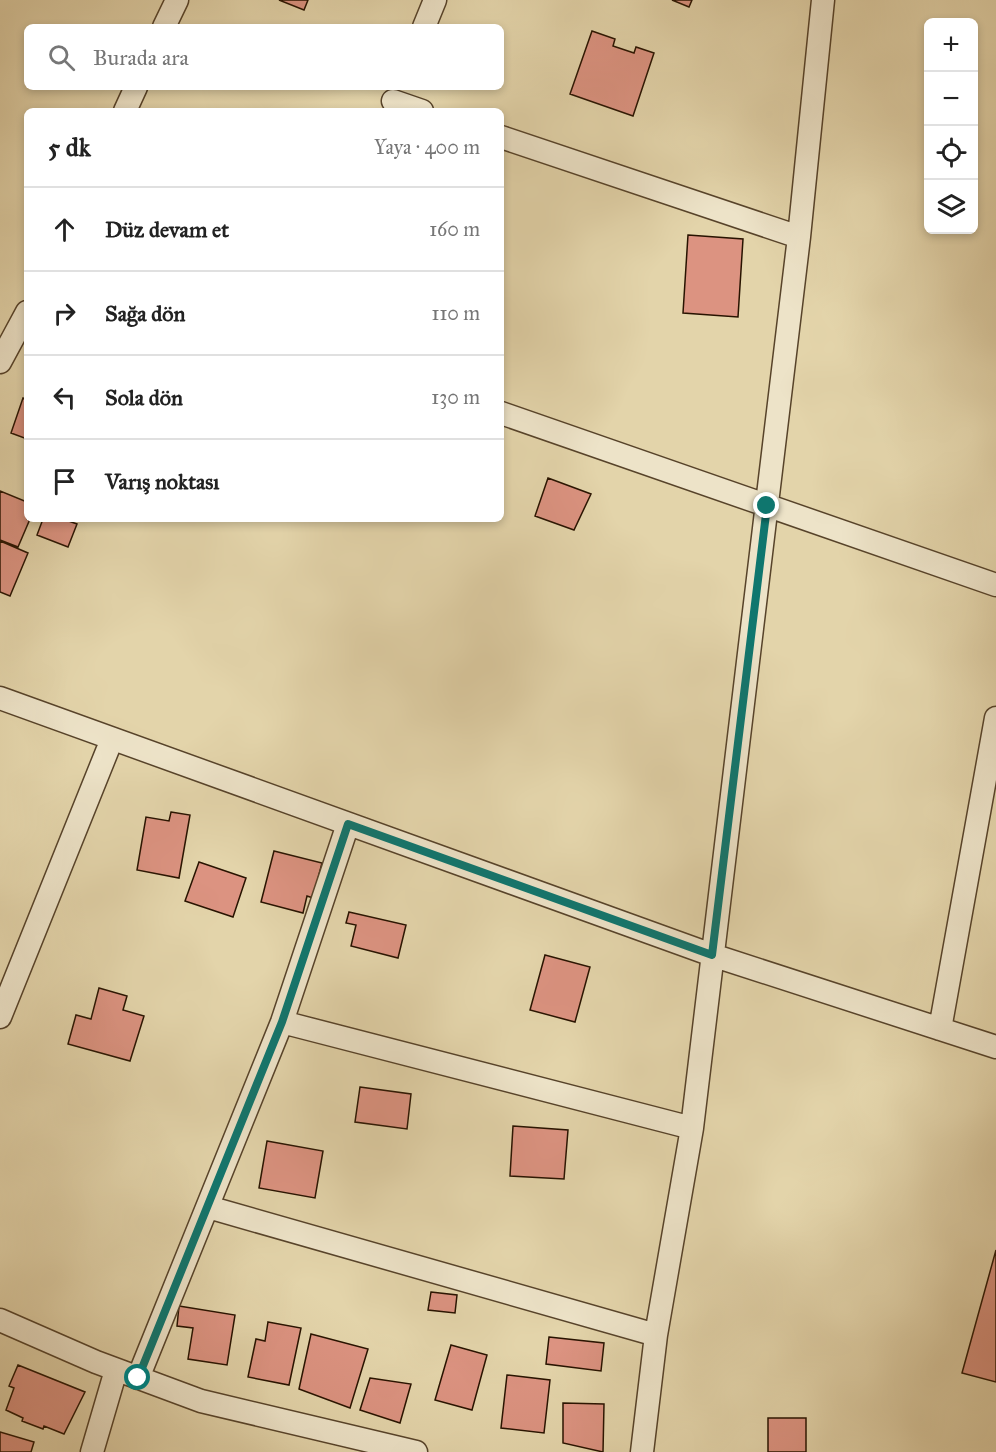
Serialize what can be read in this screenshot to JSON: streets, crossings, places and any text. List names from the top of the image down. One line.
{"page":{"map_buttons":["+","−"],"search":"Burada ara","heading":["5 dk","Yaya · 400 m"],"list":[["Düz devam et","160 m"],["Sağa dön","110 m"],["Sola dön","130 m"],"Varış noktası"]}}
